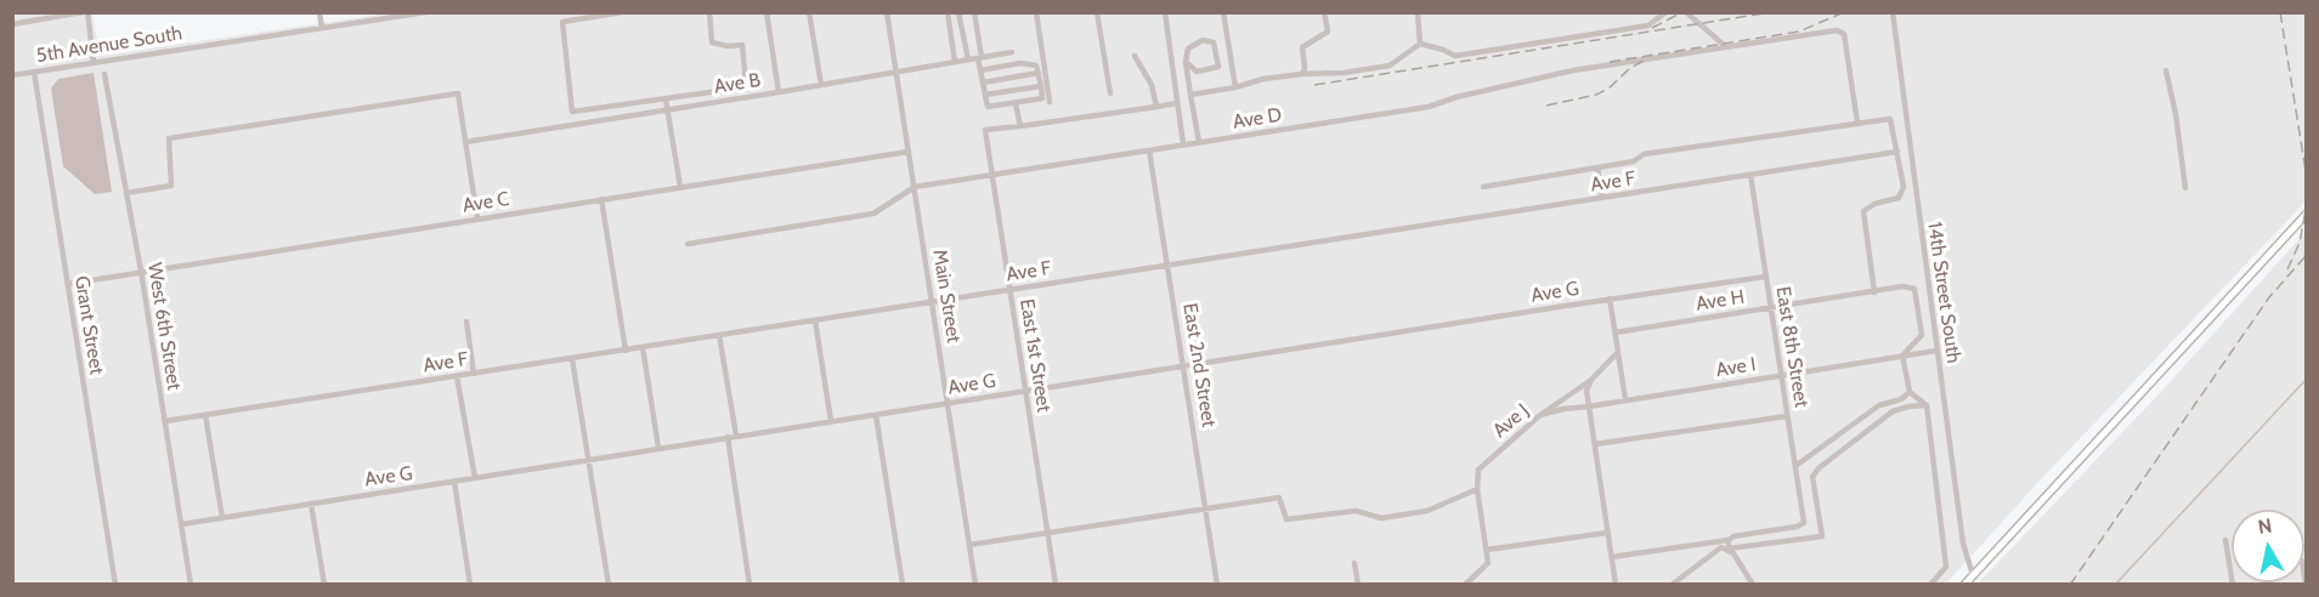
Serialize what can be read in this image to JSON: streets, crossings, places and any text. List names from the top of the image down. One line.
{"streets":{"street":["5th Avenue South","Ave B","Ave D","Ave F","Ave C","Ave G","14th Street South","Main Street","Ave H","Grant Street","West 6th Street","East 8th Street","East 1st Street","East 2nd Street","Ave I","Ave J"]},"crossings":[["5th Avenue South","Grant Street"],["Ave B","Main Street"],["Ave D","Main Street"],["Ave D","East 1st Street"],["Ave D","East 2nd Street"],["Ave F","Main Street"],["Ave F","West 6th Street"],["Ave F","East 8th Street"],["Ave F","East 1st Street"],["Ave F","East 2nd Street"],["Ave C","Main Street"],["Ave C","Grant Street"],["Ave C","West 6th Street"],["Ave G","Main Street"],["Ave G","West 6th Street"],["Ave G","East 8th Street"],["Ave G","East 1st Street"],["Ave G","East 2nd Street"],["14th Street South","Ave I"],["Ave H","East 8th Street"],["Ave H","Ave I"],["East 8th Street","Ave I"],["Ave I","Ave J"]],"north":"top"}
